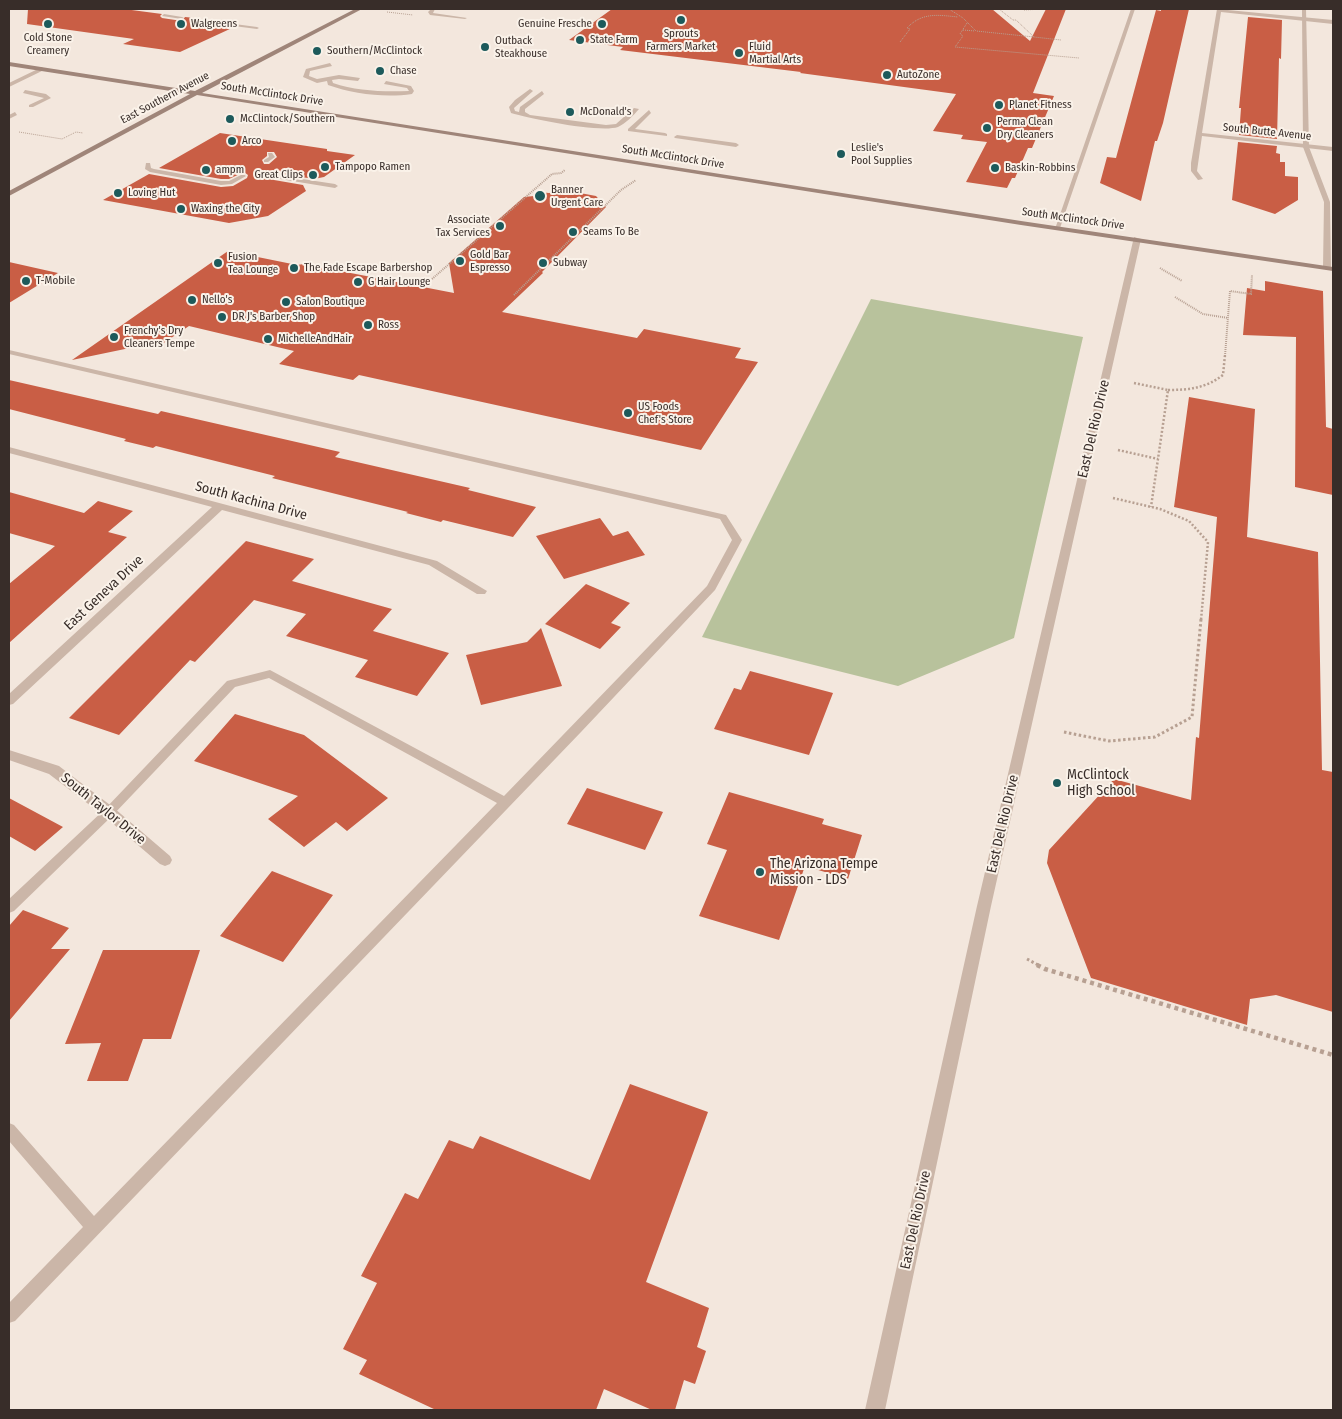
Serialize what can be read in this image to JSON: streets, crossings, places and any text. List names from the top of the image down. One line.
{"streets":{"main road":["South McClintock Drive","East Southern Avenue"],"street":["South Butte Avenue","East Del Rio Drive","South Kachina Drive","East Geneva Drive","South Taylor Drive"]},"crossings":[["South McClintock Drive","East Southern Avenue"],["South McClintock Drive","East Del Rio Drive"],["South Kachina Drive","East Geneva Drive"]],"places":["Sprouts Farmers Market","Cold Stone Creamery","Walgreens","Genuine Fresche","State Farm","Outback Steakhouse","Southern/McClintock","Fluid Martial Arts","Chase","AutoZone","Planet Fitness","McDonald's","McClintock/Southern","Perma Clean Dry Cleaners","Arco","Leslie's Pool Supplies","Tampopo Ramen","Baskin-Robbins","ampm","Great Clips","Loving Hut","Banner Urgent Care","Waxing the City","Associate Tax Services","Seams To Be","Gold Bar Espresso","Fusion Tea Lounge","Subway","The Fade Escape Barbershop","T-Mobile","G Hair Lounge","Nello's","Salon Boutique","DR J's Barber Shop","Ross","Frenchy's Dry Cleaners Tempe","MichelleAndHair","US Foods Chef's Store","McClintock High School","The Arizona Tempe Mission - LDS"]}
